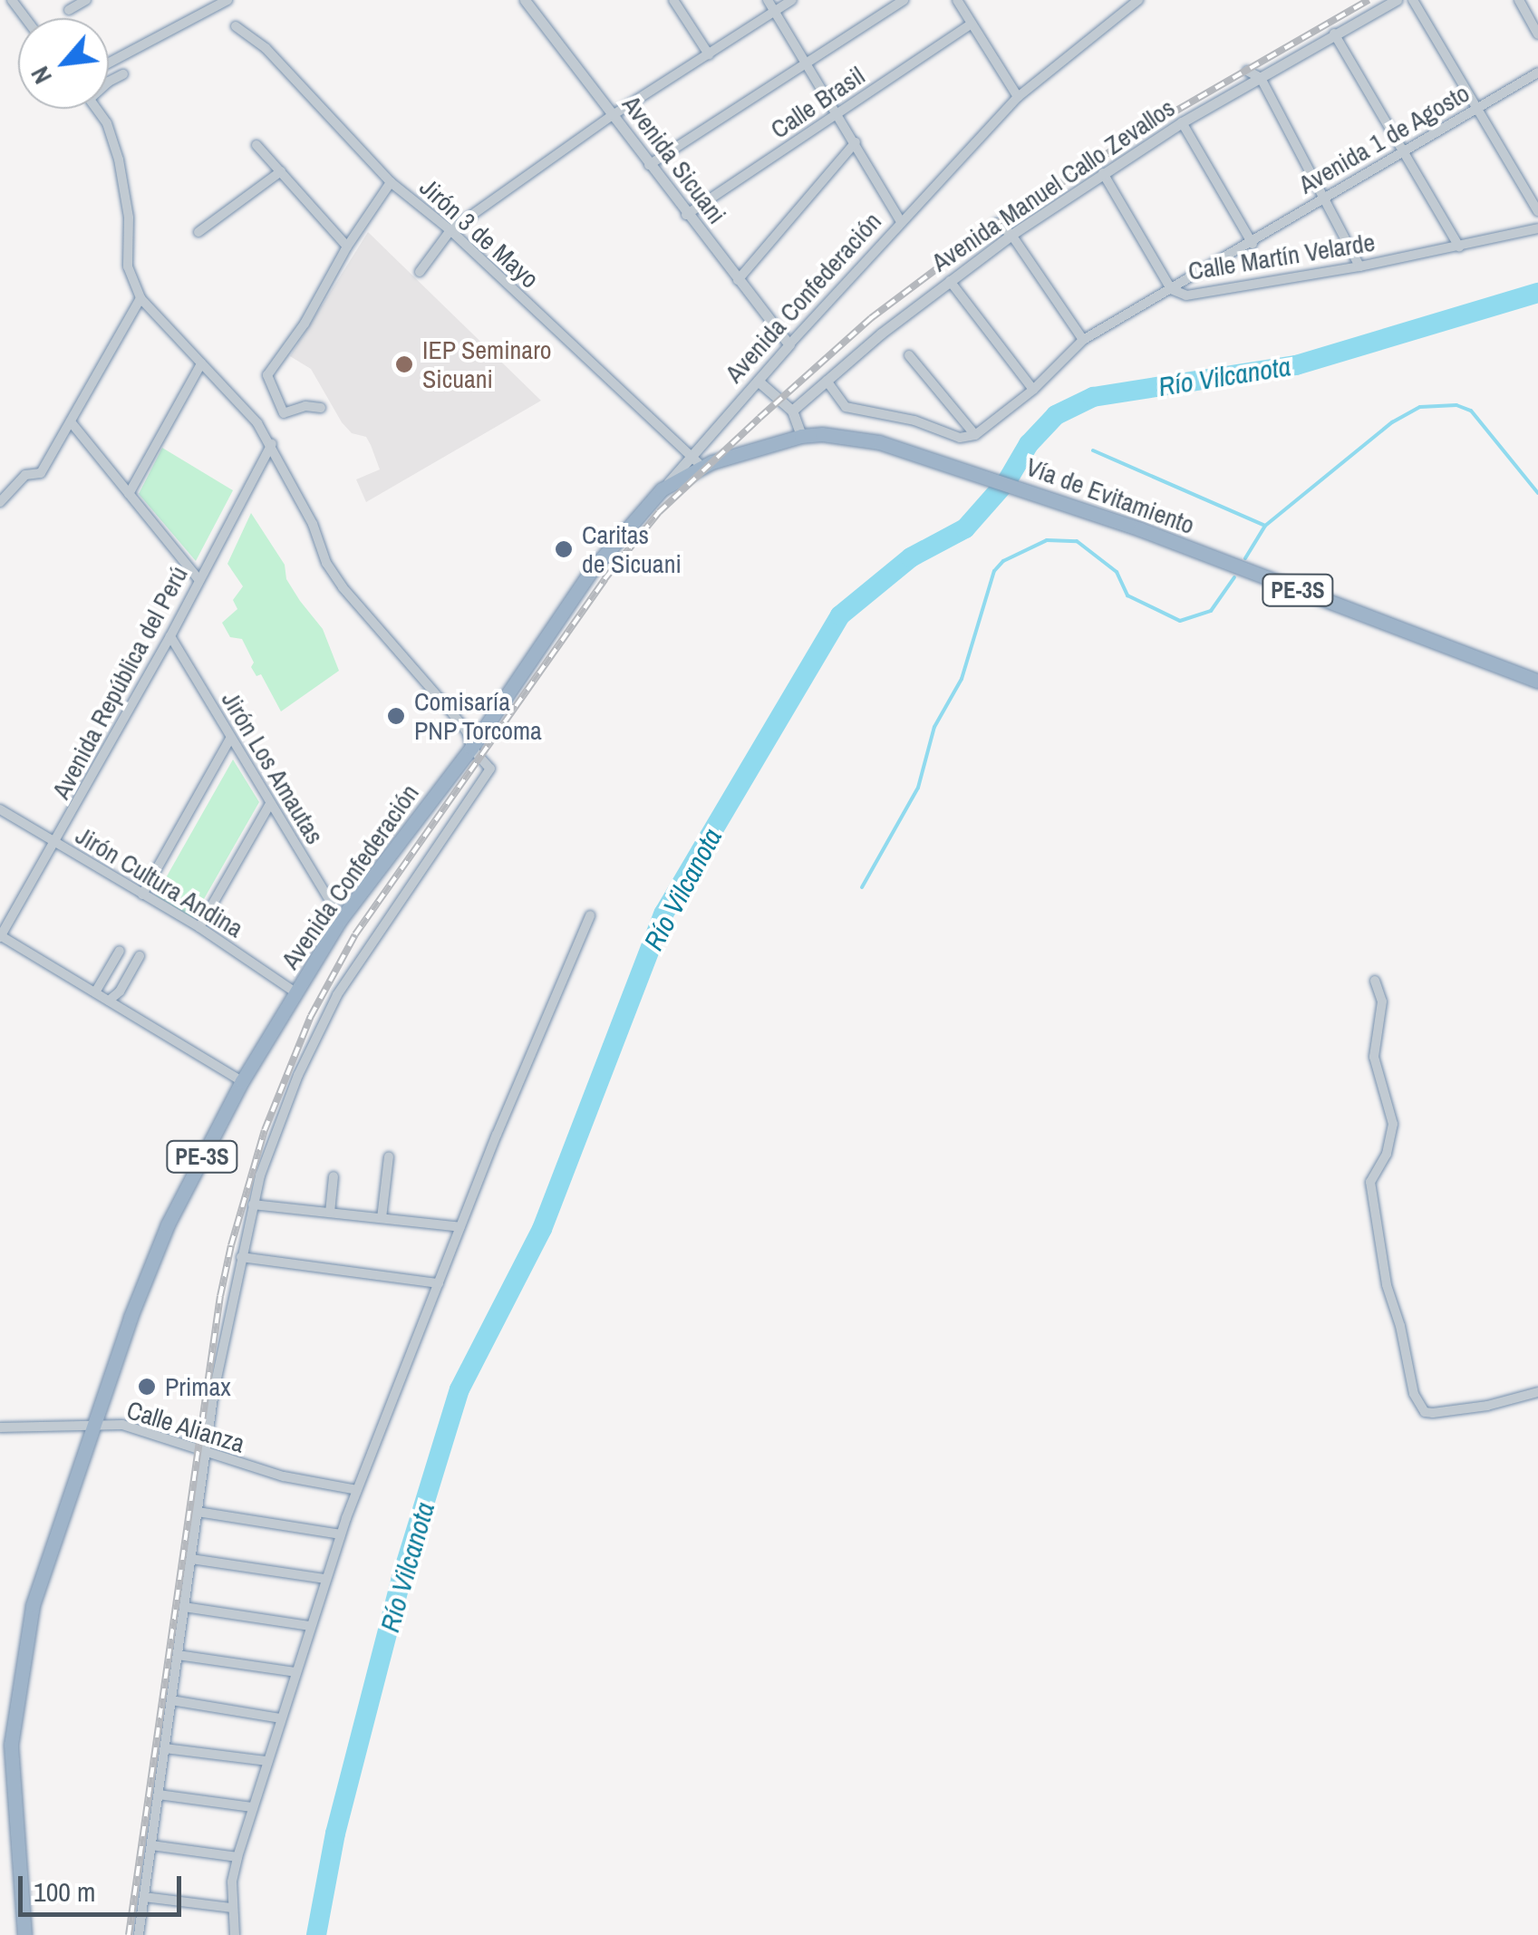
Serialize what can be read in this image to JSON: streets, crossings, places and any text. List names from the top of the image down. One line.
{"streets":{"highway":["Avenida Confederación","Vía de Evitamiento","PE-3S"],"street":["Calle Brasil","Avenida 1 de Agosto","Avenida Sicuani","Avenida Manuel Callo Zevallos","Jirón 3 de Mayo","Calle Martín Velarde","Avenida República del Perú","Jirón Los Amautas","Jirón Cultura Andina","Calle Alianza"]},"crossings":[["Calle Brasil","Avenida Sicuani"],["Avenida 1 de Agosto","Calle Martín Velarde"],["Avenida Sicuani","Avenida Confederación"],["Jirón 3 de Mayo","Avenida Confederación"],["Jirón 3 de Mayo","Vía de Evitamiento"],["Avenida Confederación","Vía de Evitamiento"],["Avenida Confederación","Jirón Los Amautas"],["Avenida Confederación","Jirón Cultura Andina"],["Avenida Confederación","Calle Alianza"],["Avenida República del Perú","Jirón Los Amautas"],["Avenida República del Perú","Jirón Cultura Andina"]],"water":["Río Vilcanota"],"places":["IEP Seminaro Sicuani","Caritas de Sicuani","Comisaría PNP Torcoma","Primax"],"scale_bar":"100 m","north":"bottom left"}
